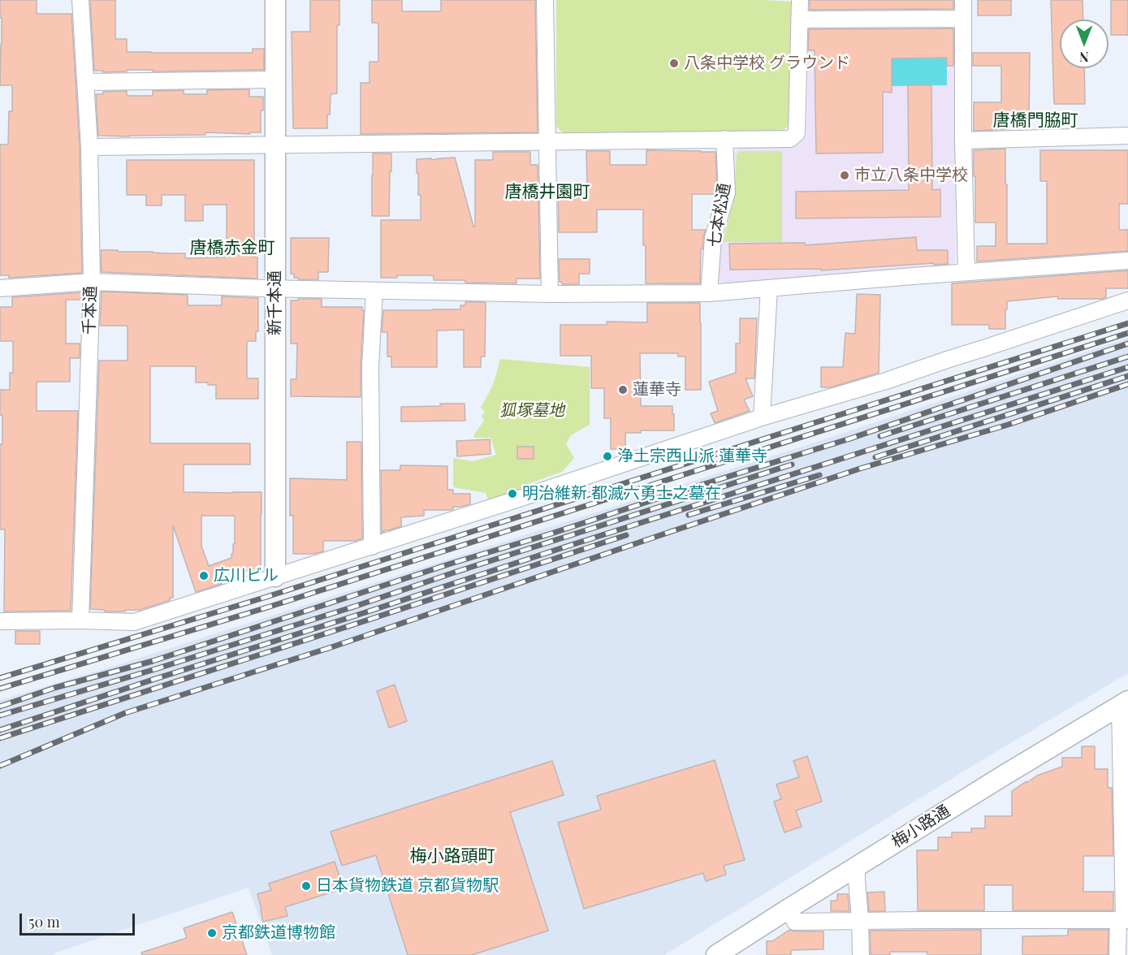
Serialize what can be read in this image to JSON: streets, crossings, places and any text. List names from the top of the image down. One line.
{"streets":{"street":["七本松通","新千本通","千本通","梅小路通"]},"districts":["唐橋門脇町","唐橋井園町","唐橋赤金町","梅小路頭町"],"parks":["狐塚墓地"],"places":["八条中学校 グラウンド","市立八条中学校","蓮華寺","浄土宗西山派 蓮華寺","明治維新 都滅六勇士之墓在","広川ビル","日本貨物鉄道 京都貨物駅","京都鉄道博物館"],"scale_bar":"50 m","north":"bottom"}
